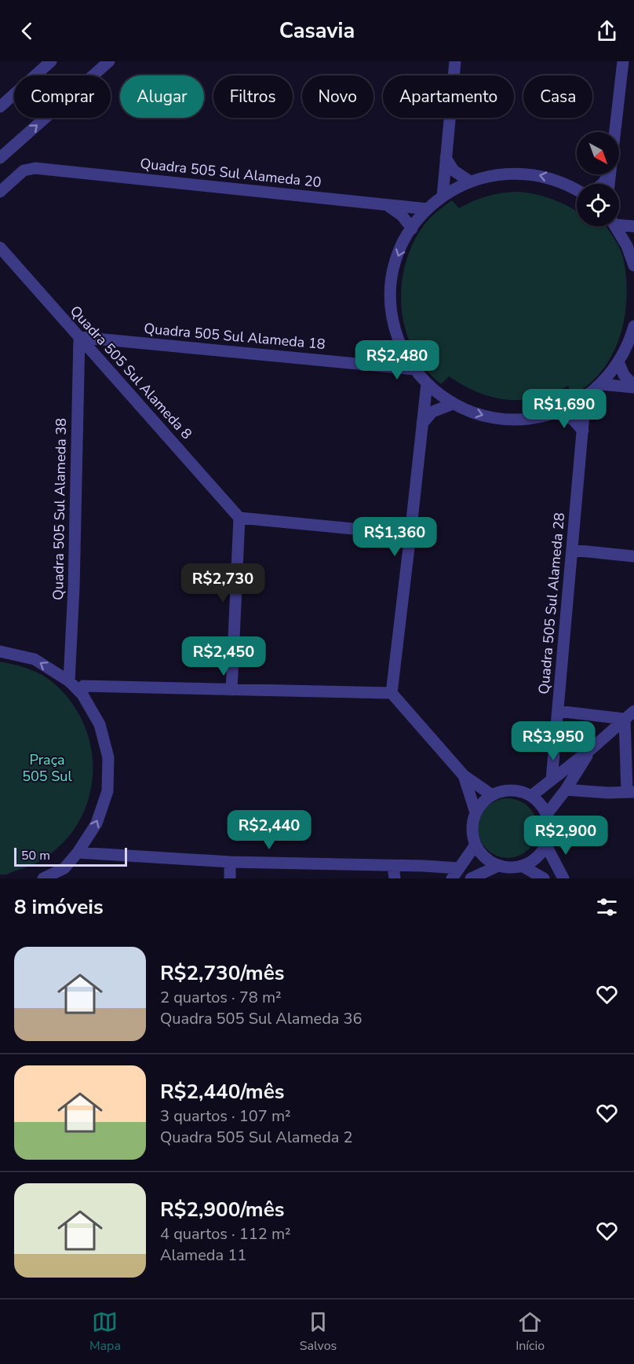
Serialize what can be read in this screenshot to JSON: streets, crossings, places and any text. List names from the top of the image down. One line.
{"streets":{"street":["Quadra 505 Sul Alameda 20","Quadra 505 Sul Alameda 18","Quadra 505 Sul Alameda 8","Quadra 505 Sul Alameda 38","Quadra 505 Sul Alameda 28"]},"crossings":[["Quadra 505 Sul Alameda 18","Quadra 505 Sul Alameda 8"],["Quadra 505 Sul Alameda 18","Quadra 505 Sul Alameda 38"],["Quadra 505 Sul Alameda 8","Quadra 505 Sul Alameda 38"]],"parks":["Praça 505 Sul"],"scale_bar":"50 m","north":"bottom right","page":{"header":"Casavia","chip":["Comprar","Alugar","Filtros","Novo","Apartamento","Casa"],"price":["R$2,480","R$1,690","R$1,360","R$2,730","R$2,450","R$3,950","R$2,440","R$2,900"],"scale":"50 m","heading":"8 imóveis","list":[{"name":"R$2,730/mês","note":"2 quartos · 78 m² · Quadra 505 Sul Alameda 36"},{"name":"R$2,440/mês","note":"3 quartos · 107 m² · Quadra 505 Sul Alameda 2"},{"name":"R$2,900/mês","note":"4 quartos · 112 m² · Alameda 11"}],"tabs":["Mapa","Salvos","Início"]}}
